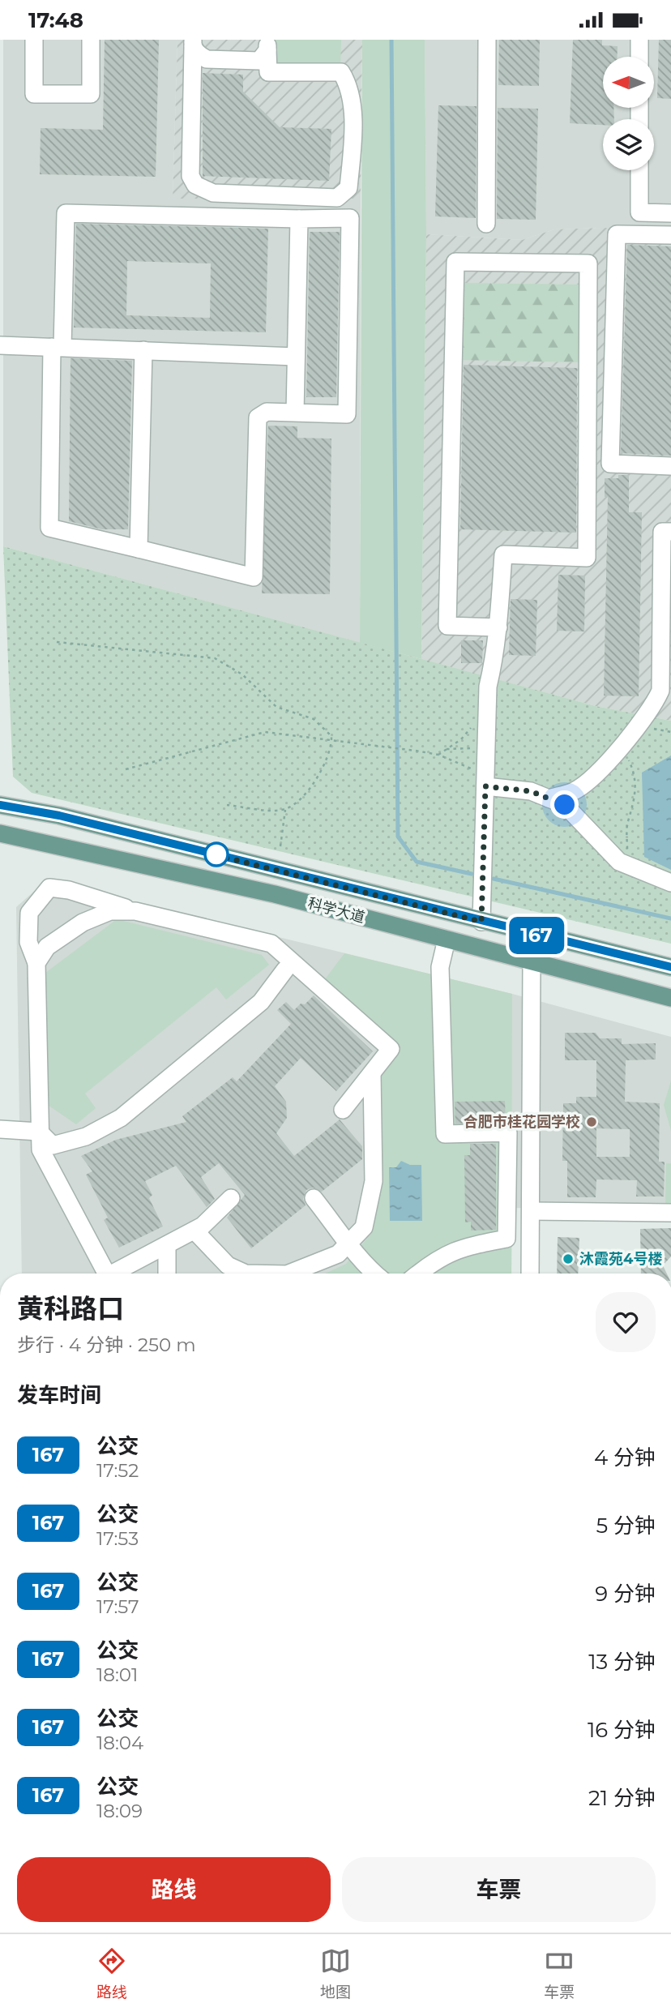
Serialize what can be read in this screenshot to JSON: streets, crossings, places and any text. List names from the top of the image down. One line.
{"streets":{"main road":["科学大道"]},"places":["合肥市桂花园学校","沐霞苑4号楼"],"lines":["bus line 167"],"north":"left","page":{"status":"17:48","on_map":"167","heading":[["黄科路口","步行 · 4 分钟 · 250 m"],"发车时间"],"list":[{"mark":"167","name":"公交","note":"17:52","value":"4 分钟"},{"mark":"167","name":"公交","note":"17:53","value":"5 分钟"},{"mark":"167","name":"公交","note":"17:57","value":"9 分钟"},{"mark":"167","name":"公交","note":"18:01","value":"13 分钟"},{"mark":"167","name":"公交","note":"18:04","value":"16 分钟"},{"mark":"167","name":"公交","note":"18:09","value":"21 分钟"}],"buttons":["路线","车票"],"tabs":["路线","地图","车票"]}}
